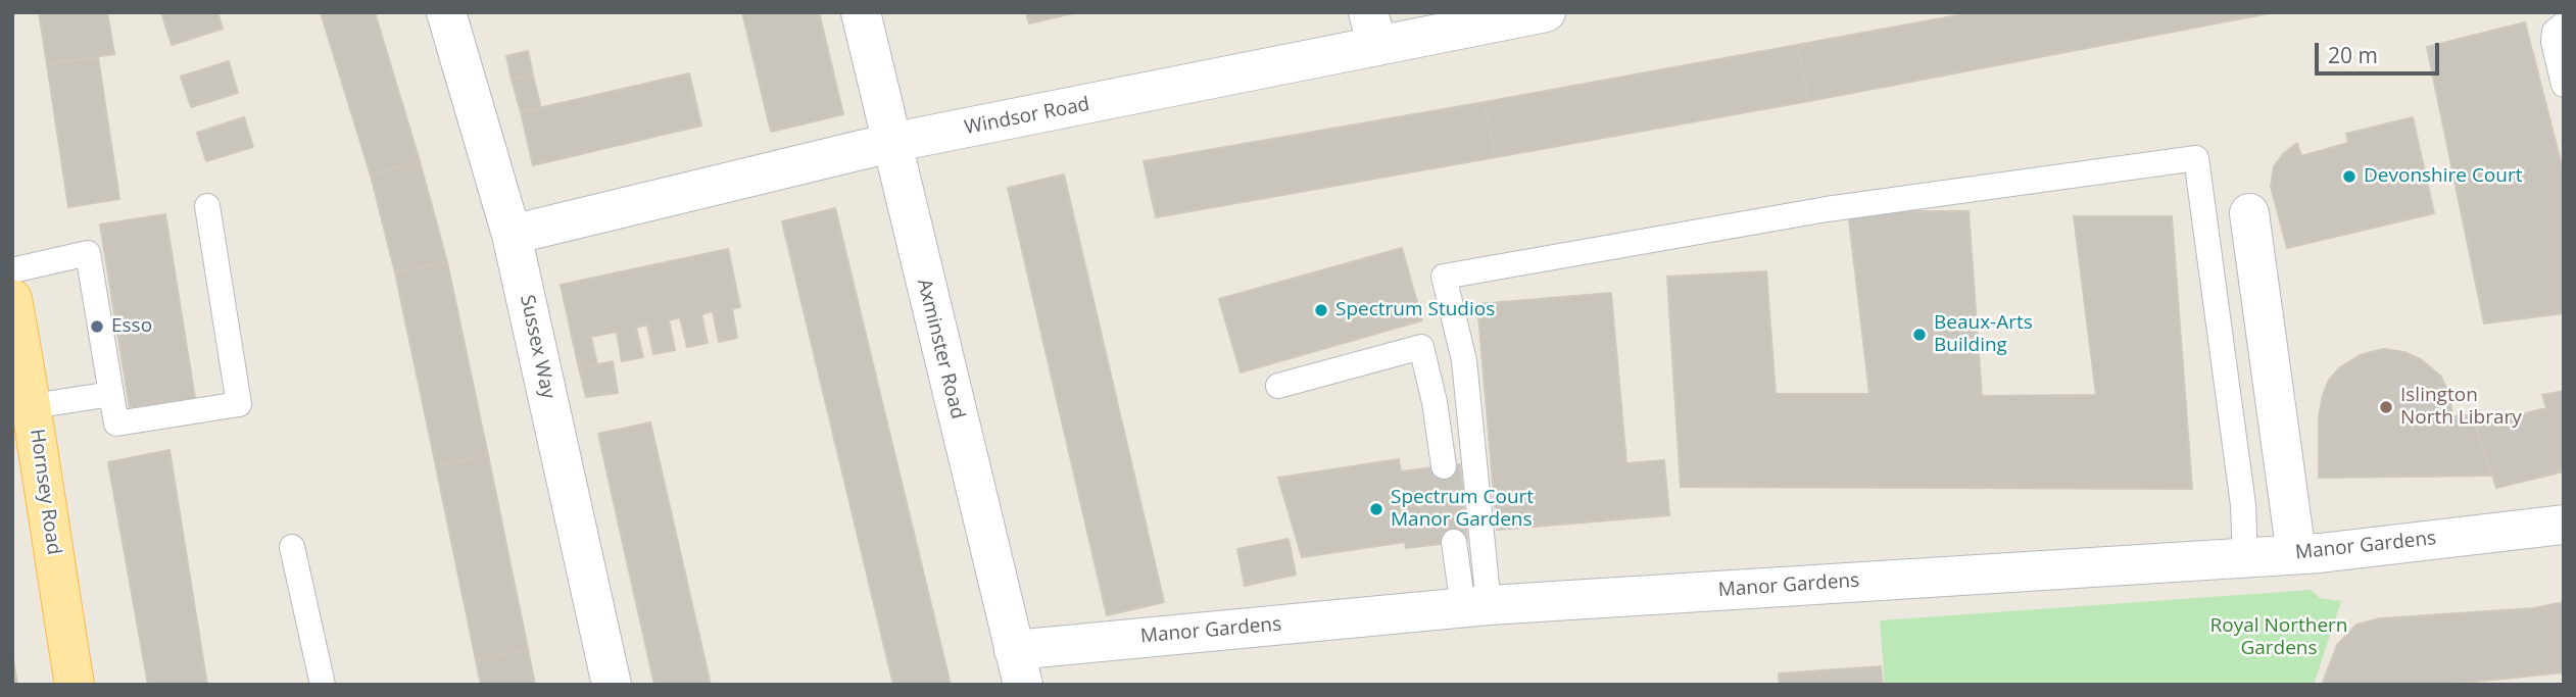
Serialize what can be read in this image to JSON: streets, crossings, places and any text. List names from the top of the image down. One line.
{"streets":{"main road":["Hornsey Road"],"street":["Windsor Road","Sussex Way","Axminster Road","Manor Gardens"]},"crossings":[["Windsor Road","Sussex Way"],["Windsor Road","Axminster Road"],["Axminster Road","Manor Gardens"]],"parks":["Royal Northern Gardens"],"places":["Devonshire Court","Spectrum Studios","Esso","Beaux-Arts Building","Islington North Library","Spectrum Court Manor Gardens"],"scale_bar":"20 m"}
